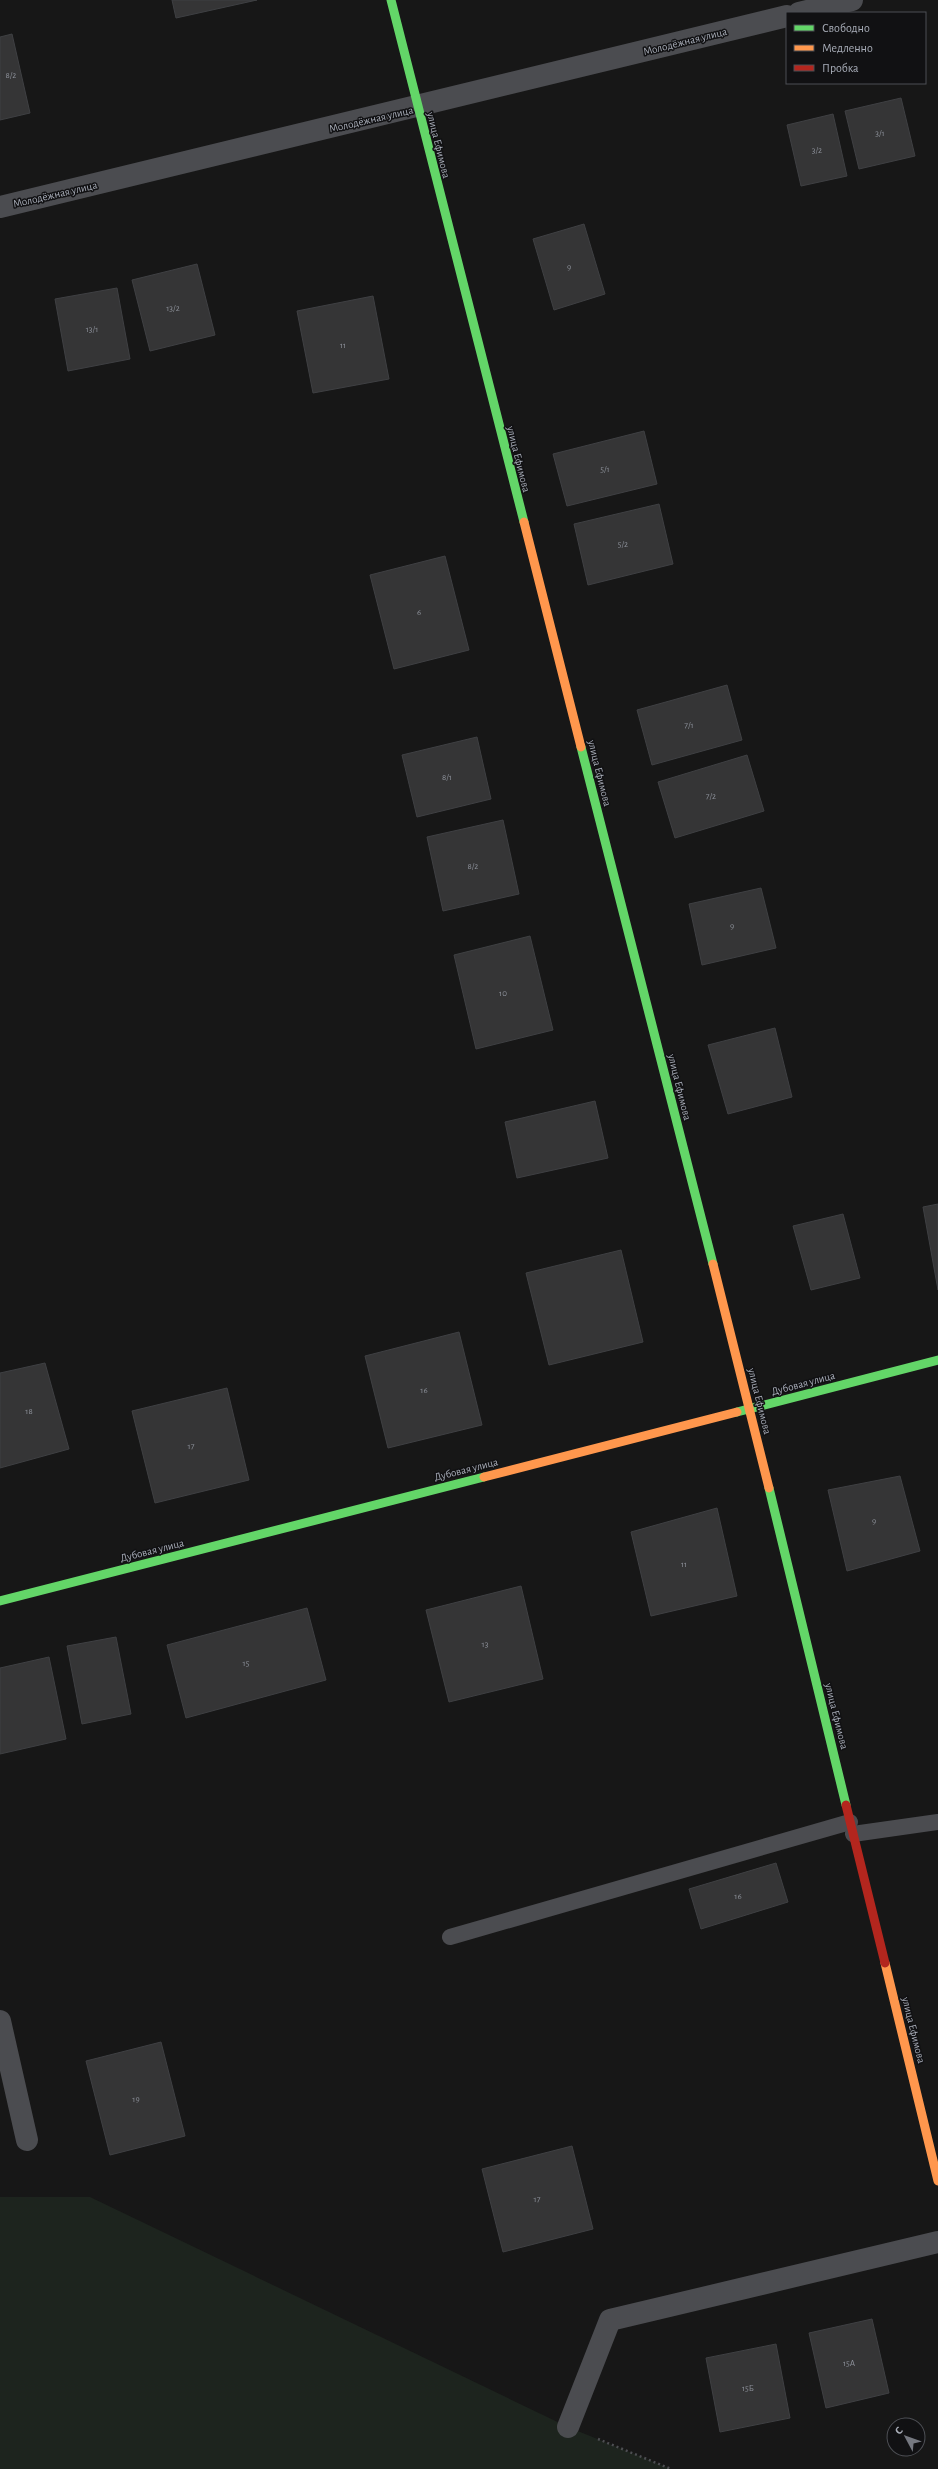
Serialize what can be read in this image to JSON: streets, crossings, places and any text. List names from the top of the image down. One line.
{"streets":{"street":["Молодёжная улица","улица Ефимова","Дубовая улица"]},"crossings":[["Молодёжная улица","улица Ефимова"],["улица Ефимова","Дубовая улица"]],"house_numbers":["8/2","3/1","3/2","9","13/2","13/1","11","5/1","5/2","6","7/1","8/1","7/2","8/2","9","10","16","18","17","9","11","13","15","16","19","17","15А","15Б"],"legend":["Свободно","Медленно","Пробка"],"north":"top left"}
